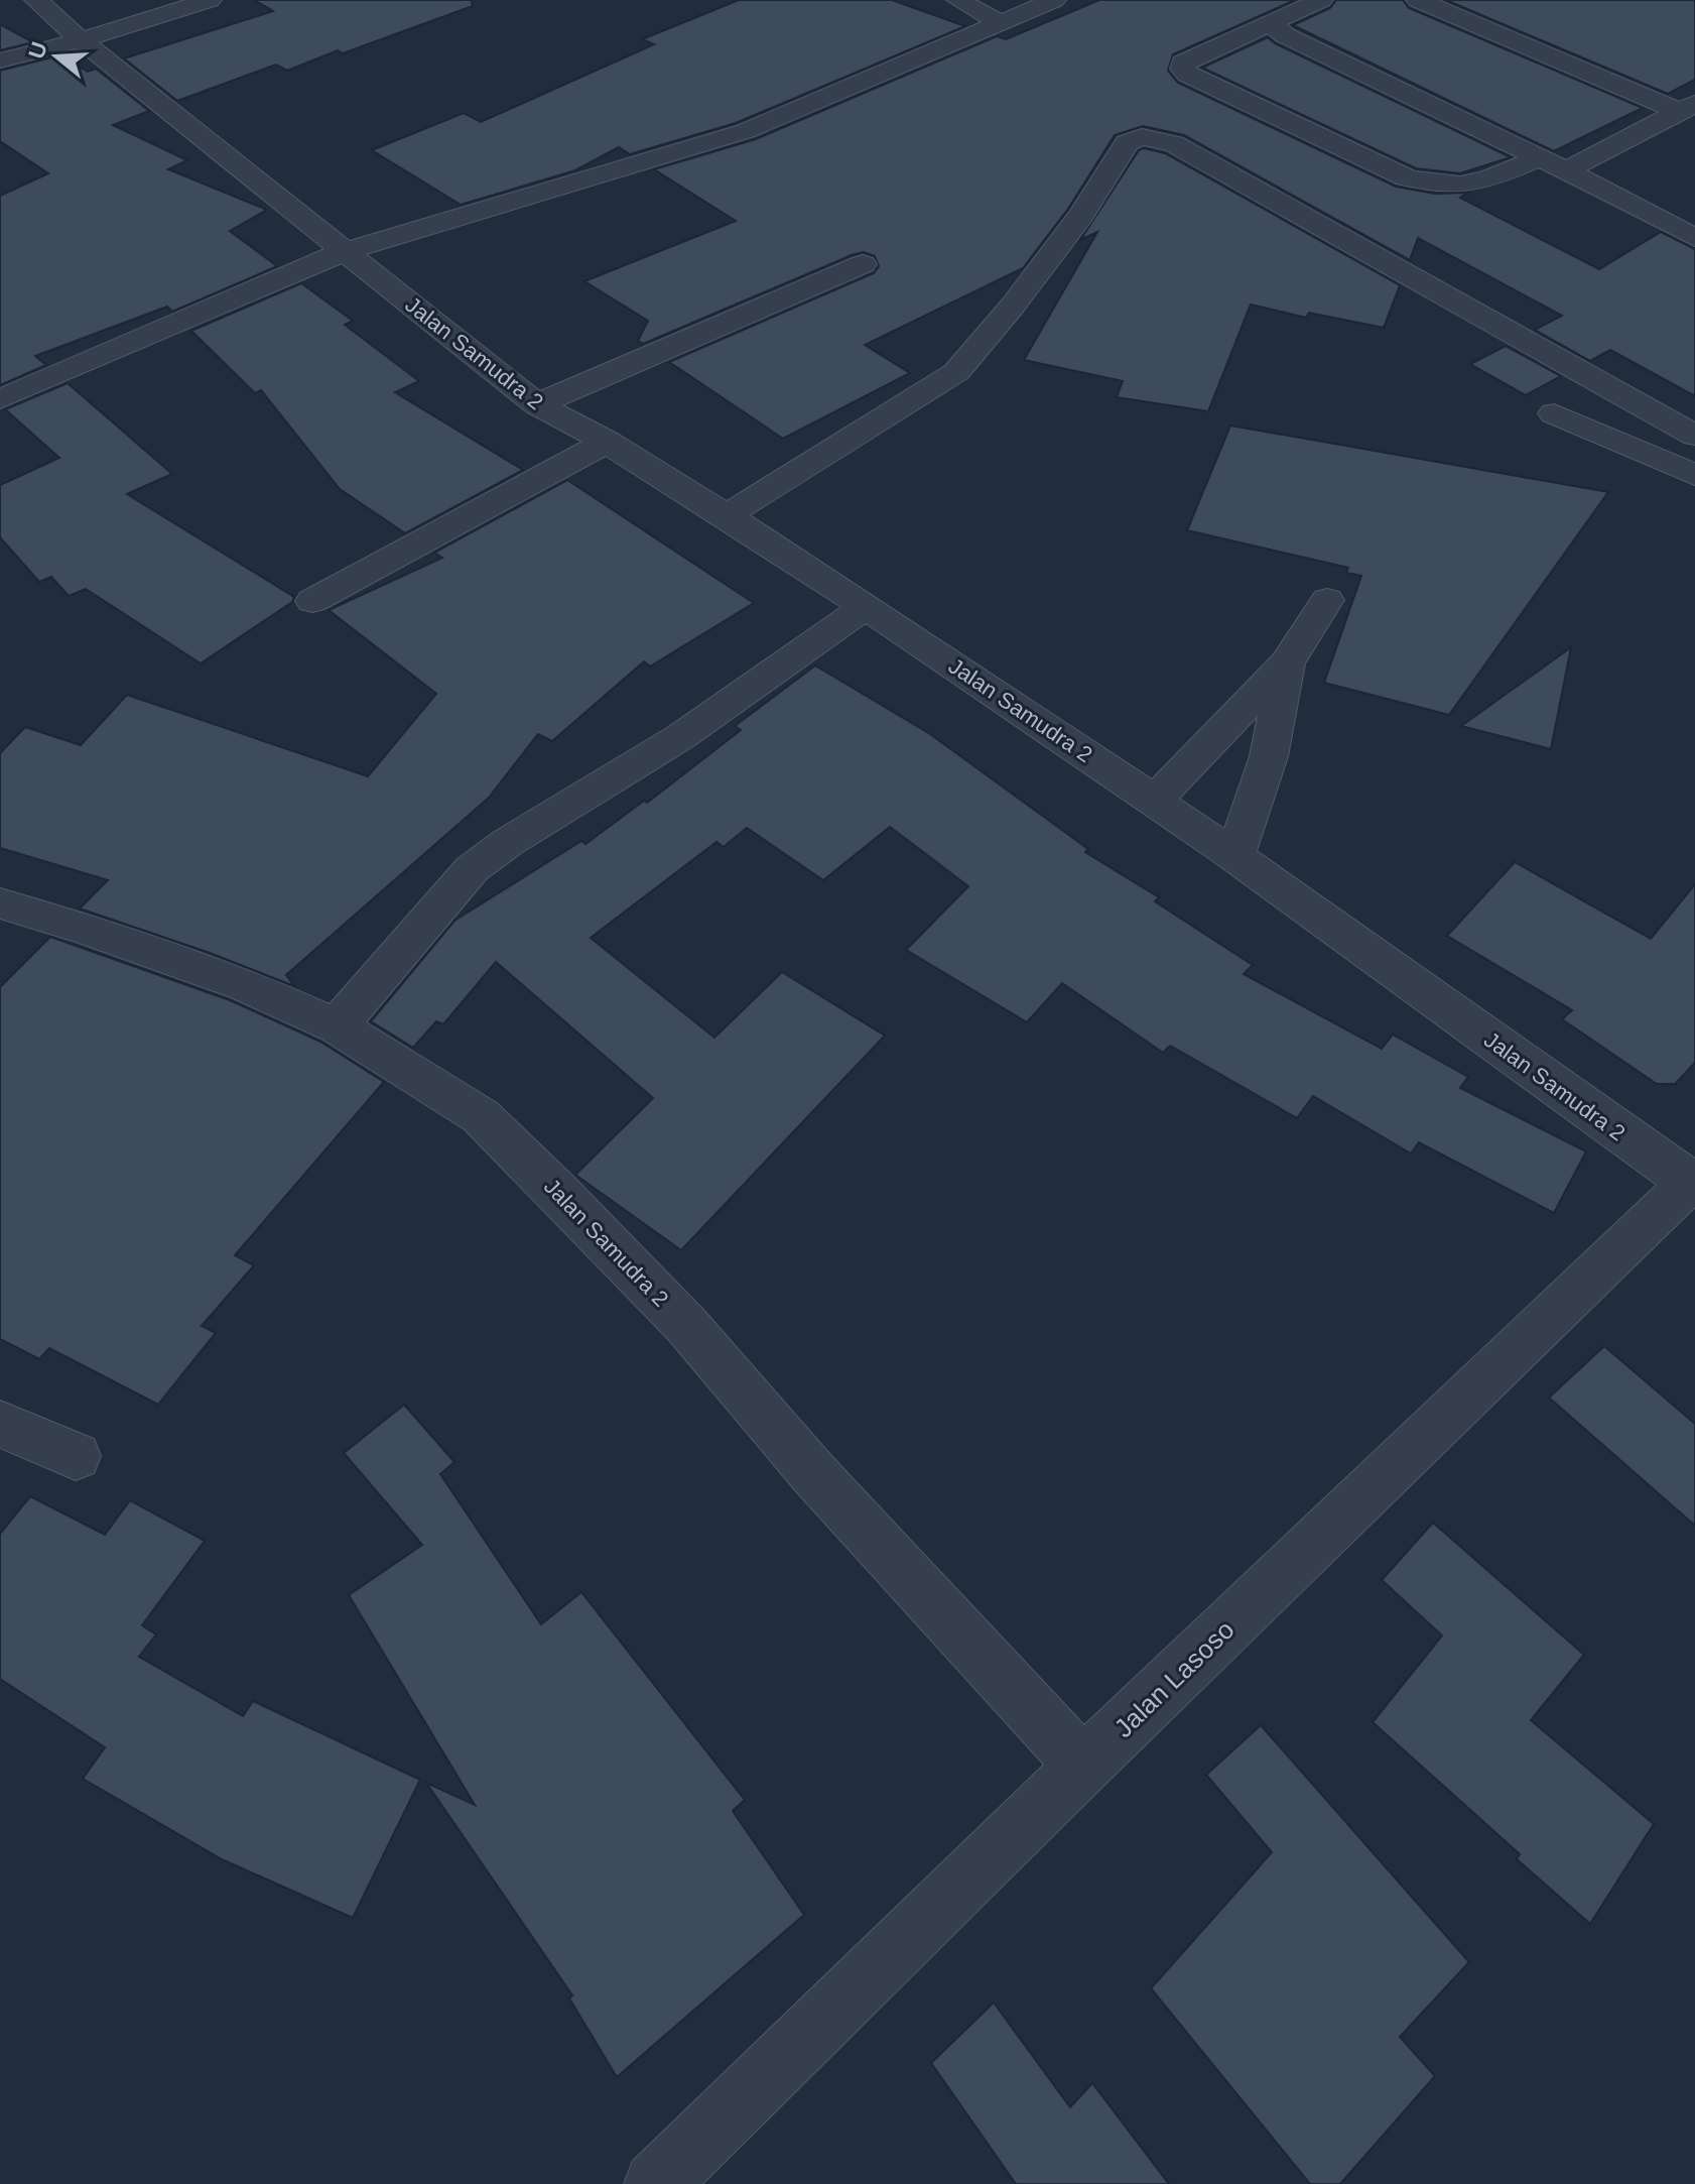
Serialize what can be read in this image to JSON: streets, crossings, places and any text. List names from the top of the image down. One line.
{"streets":{"street":["Jalan Samudra 2","Jalan Lasoso"]},"crossings":[["Jalan Samudra 2","Jalan Lasoso"]],"north":"left"}
